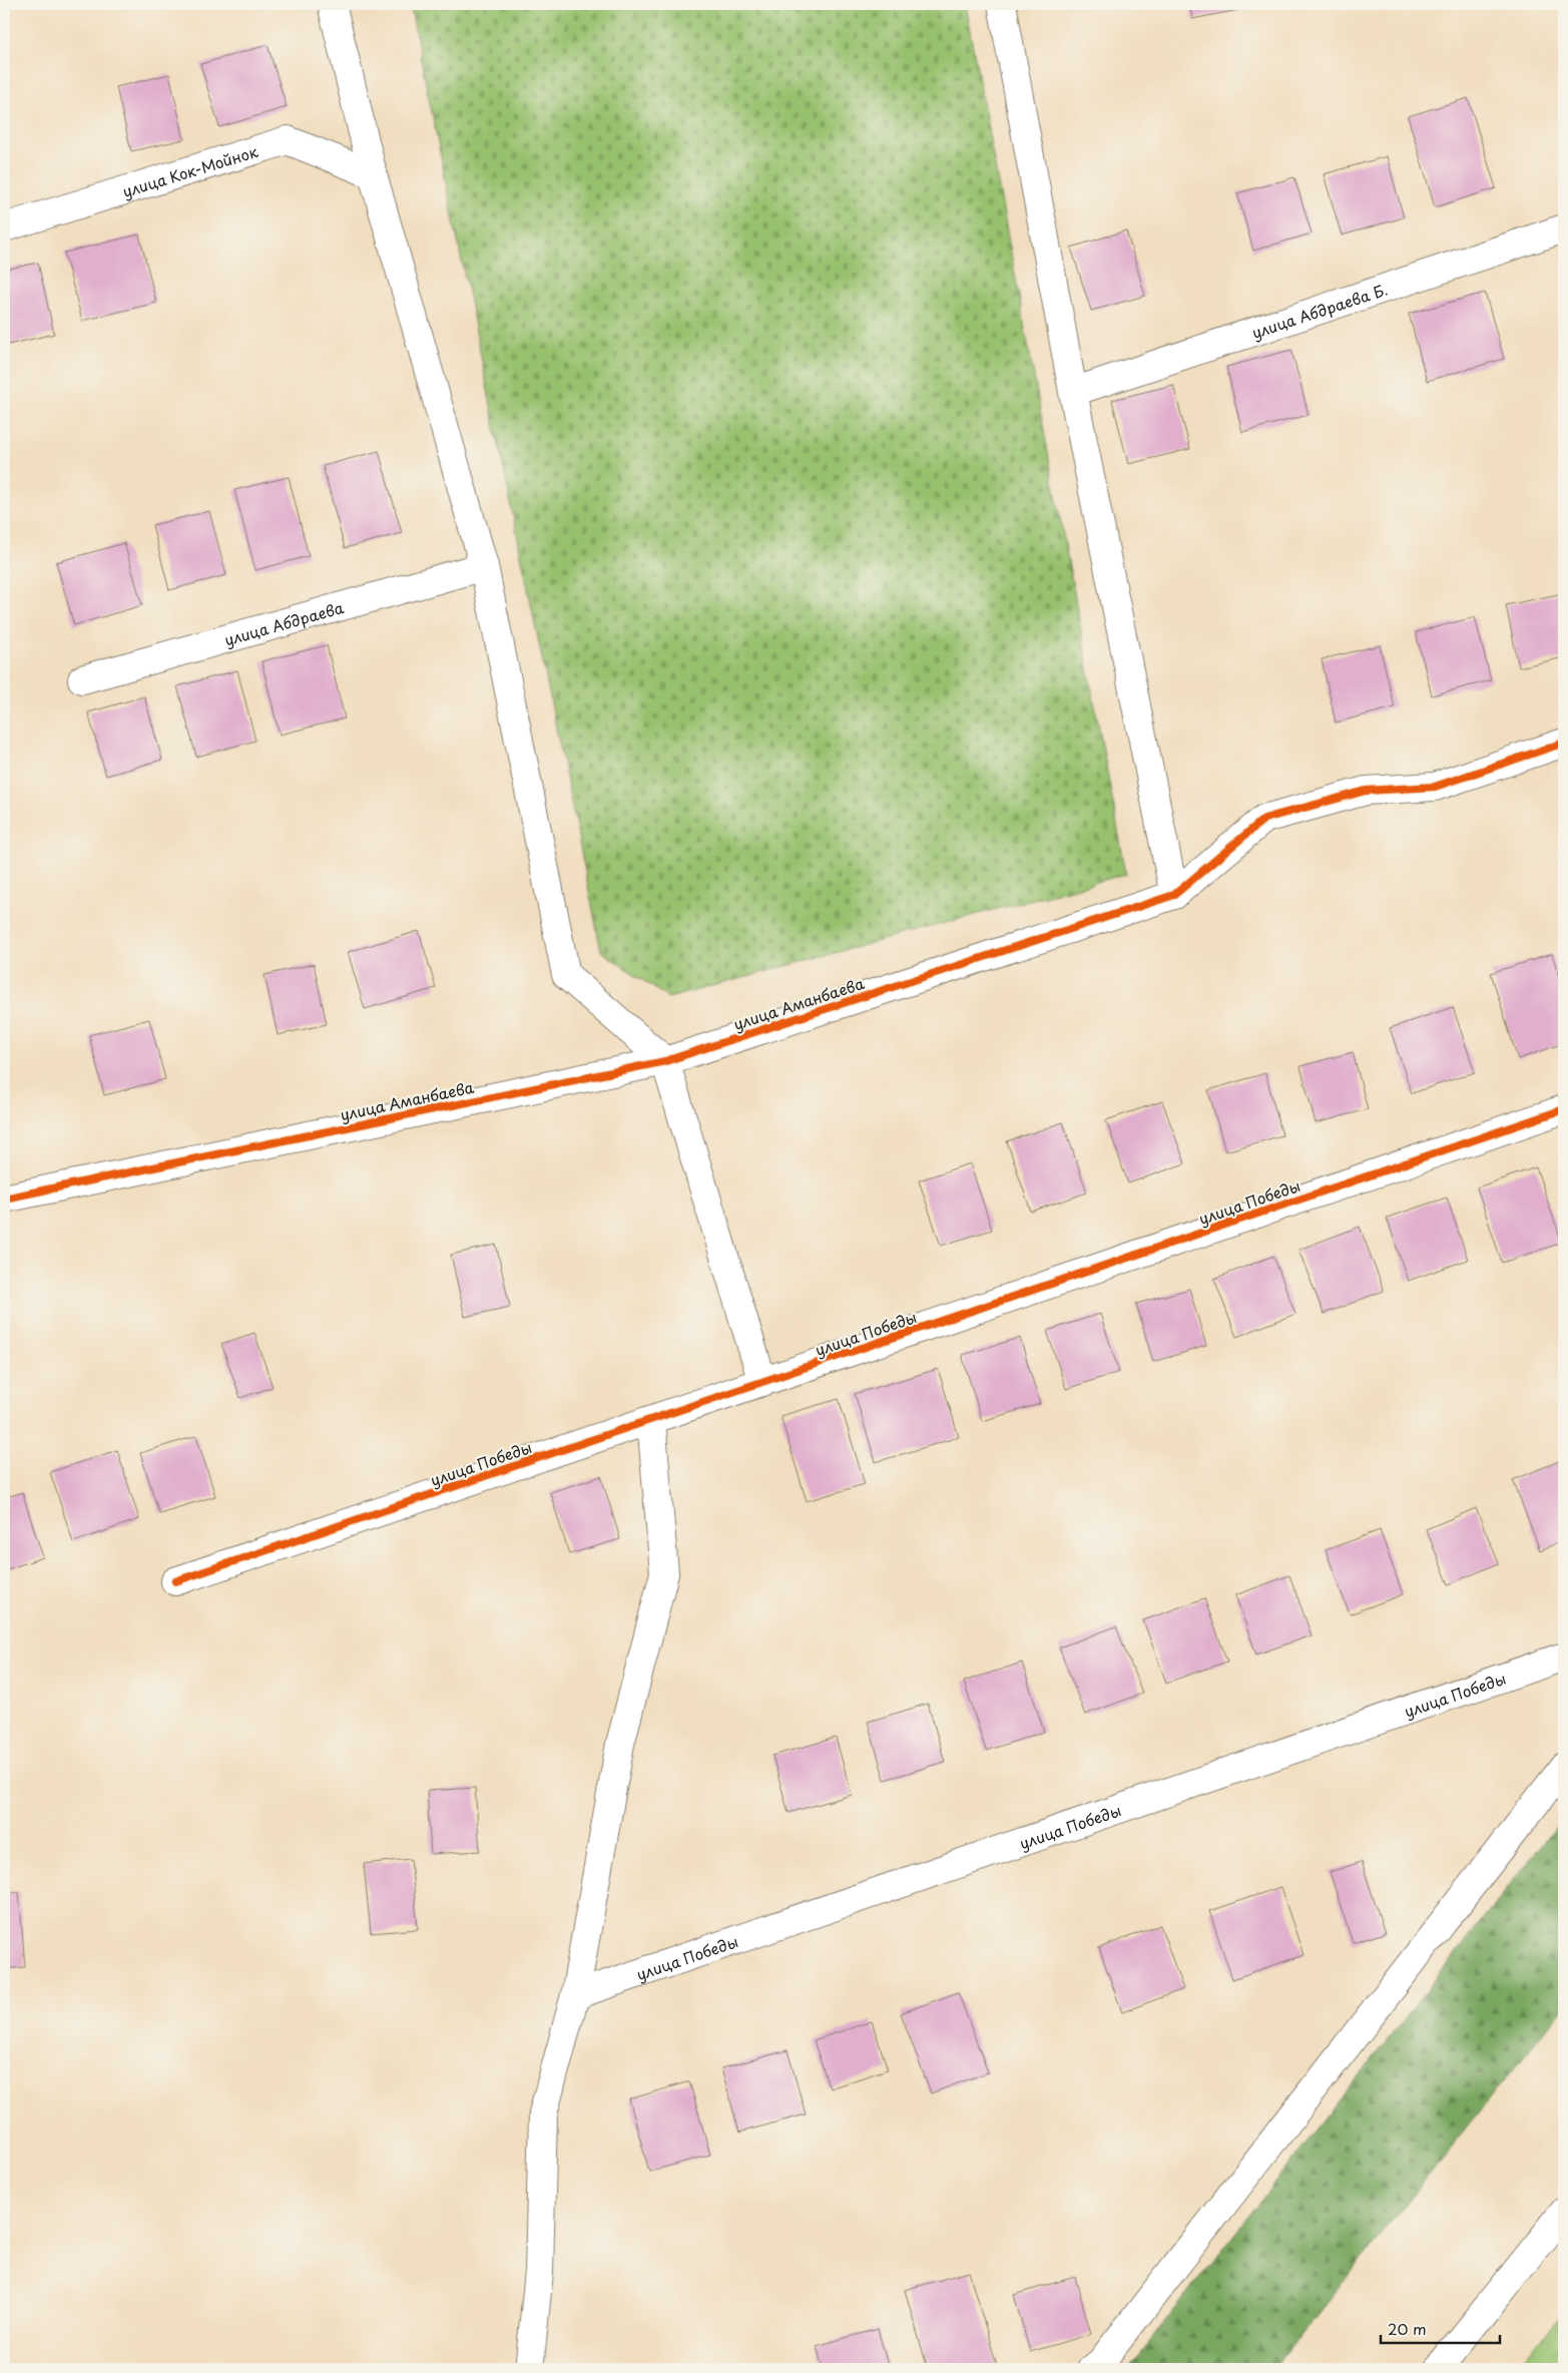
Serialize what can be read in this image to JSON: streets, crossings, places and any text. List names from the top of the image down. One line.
{"streets":{"street":["улица Кок-Мойнок","улица Абдраева Б.","улица Абдраева","улица Аманбаева","улица Победы"]},"scale_bar":"20 m"}
